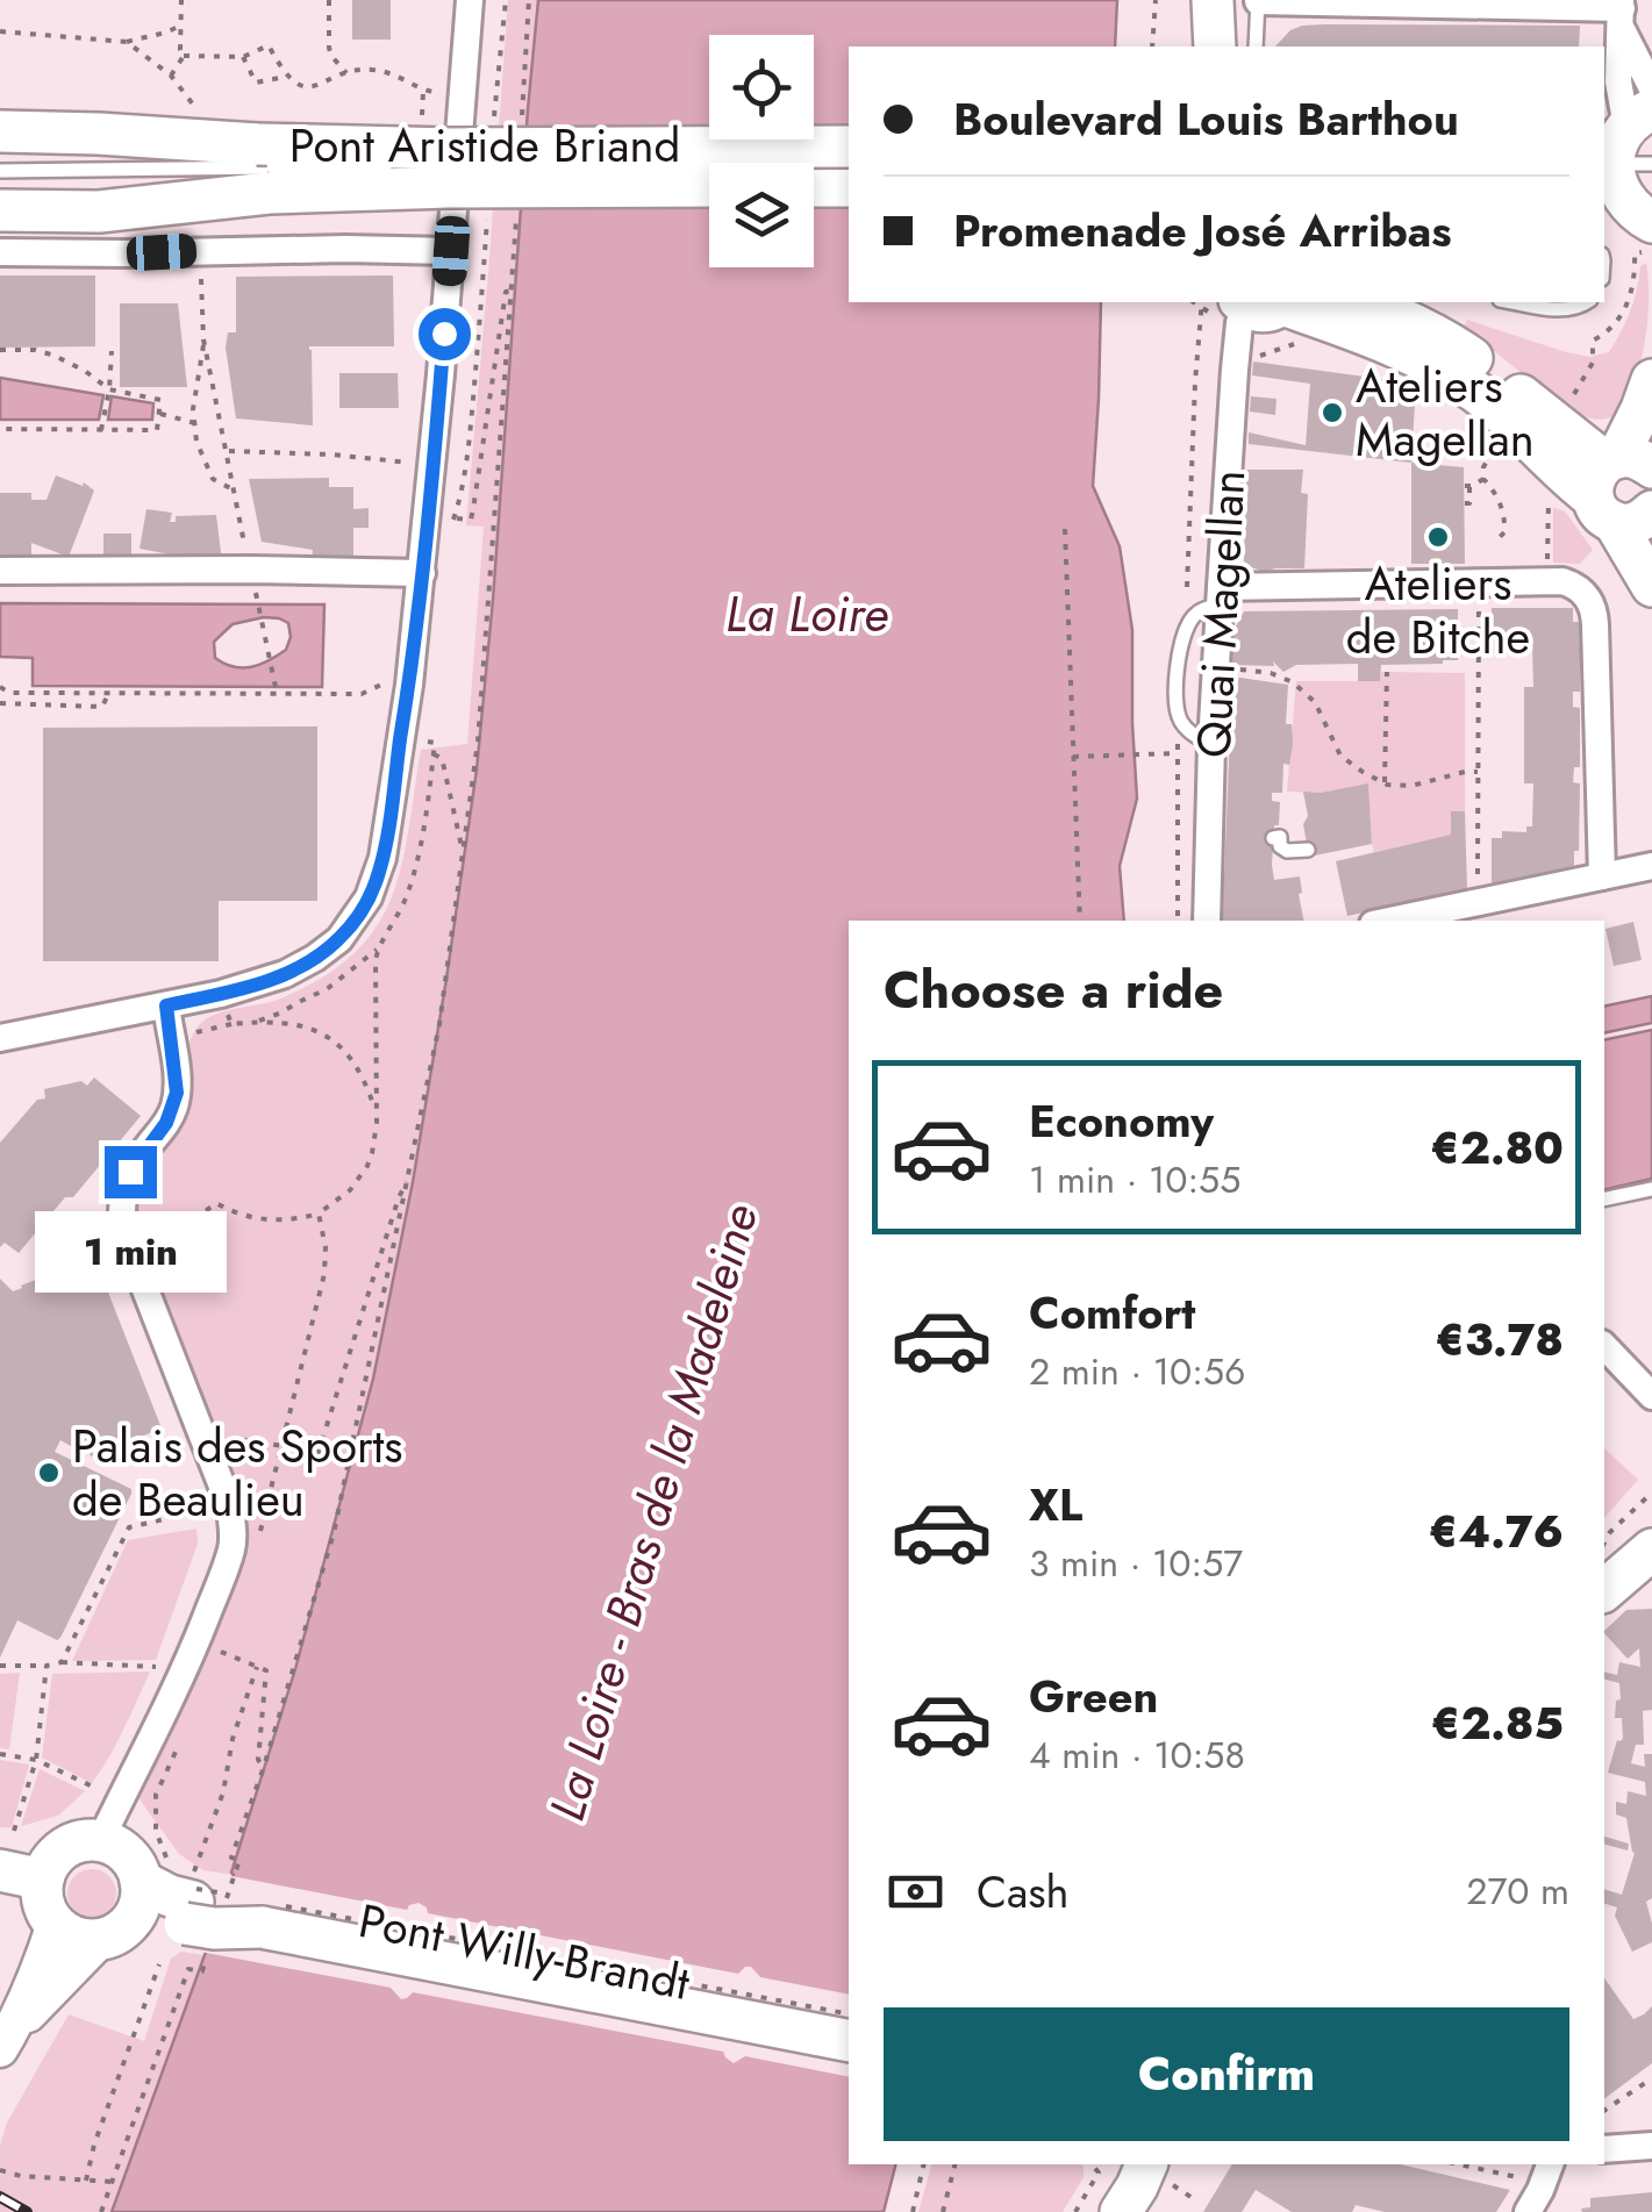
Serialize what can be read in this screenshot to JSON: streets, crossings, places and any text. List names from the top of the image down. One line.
{"streets":{"main road":["Pont Aristide Briand","Pont Willy-Brandt"],"street":["Quai Magellan"]},"water":["La Loire","La Loire - Bras de la Madeleine"],"places":["Ateliers Magellan","Ateliers de Bitche","Palais des Sports de Beaulieu"],"page":{"banner":["Boulevard Louis Barthou","Promenade José Arribas"],"heading":"Choose a ride","list":[{"name":"Economy","note":"1 min · 10:55","value":"€2.80"},{"name":"Comfort","note":"2 min · 10:56","value":"€3.78"},{"name":"XL","note":"3 min · 10:57","value":"€4.76"},{"name":"Green","note":"4 min · 10:58","value":"€2.85"}],"bubble":"1 min","pay":["Cash","270 m"],"buttons":"Confirm"}}
